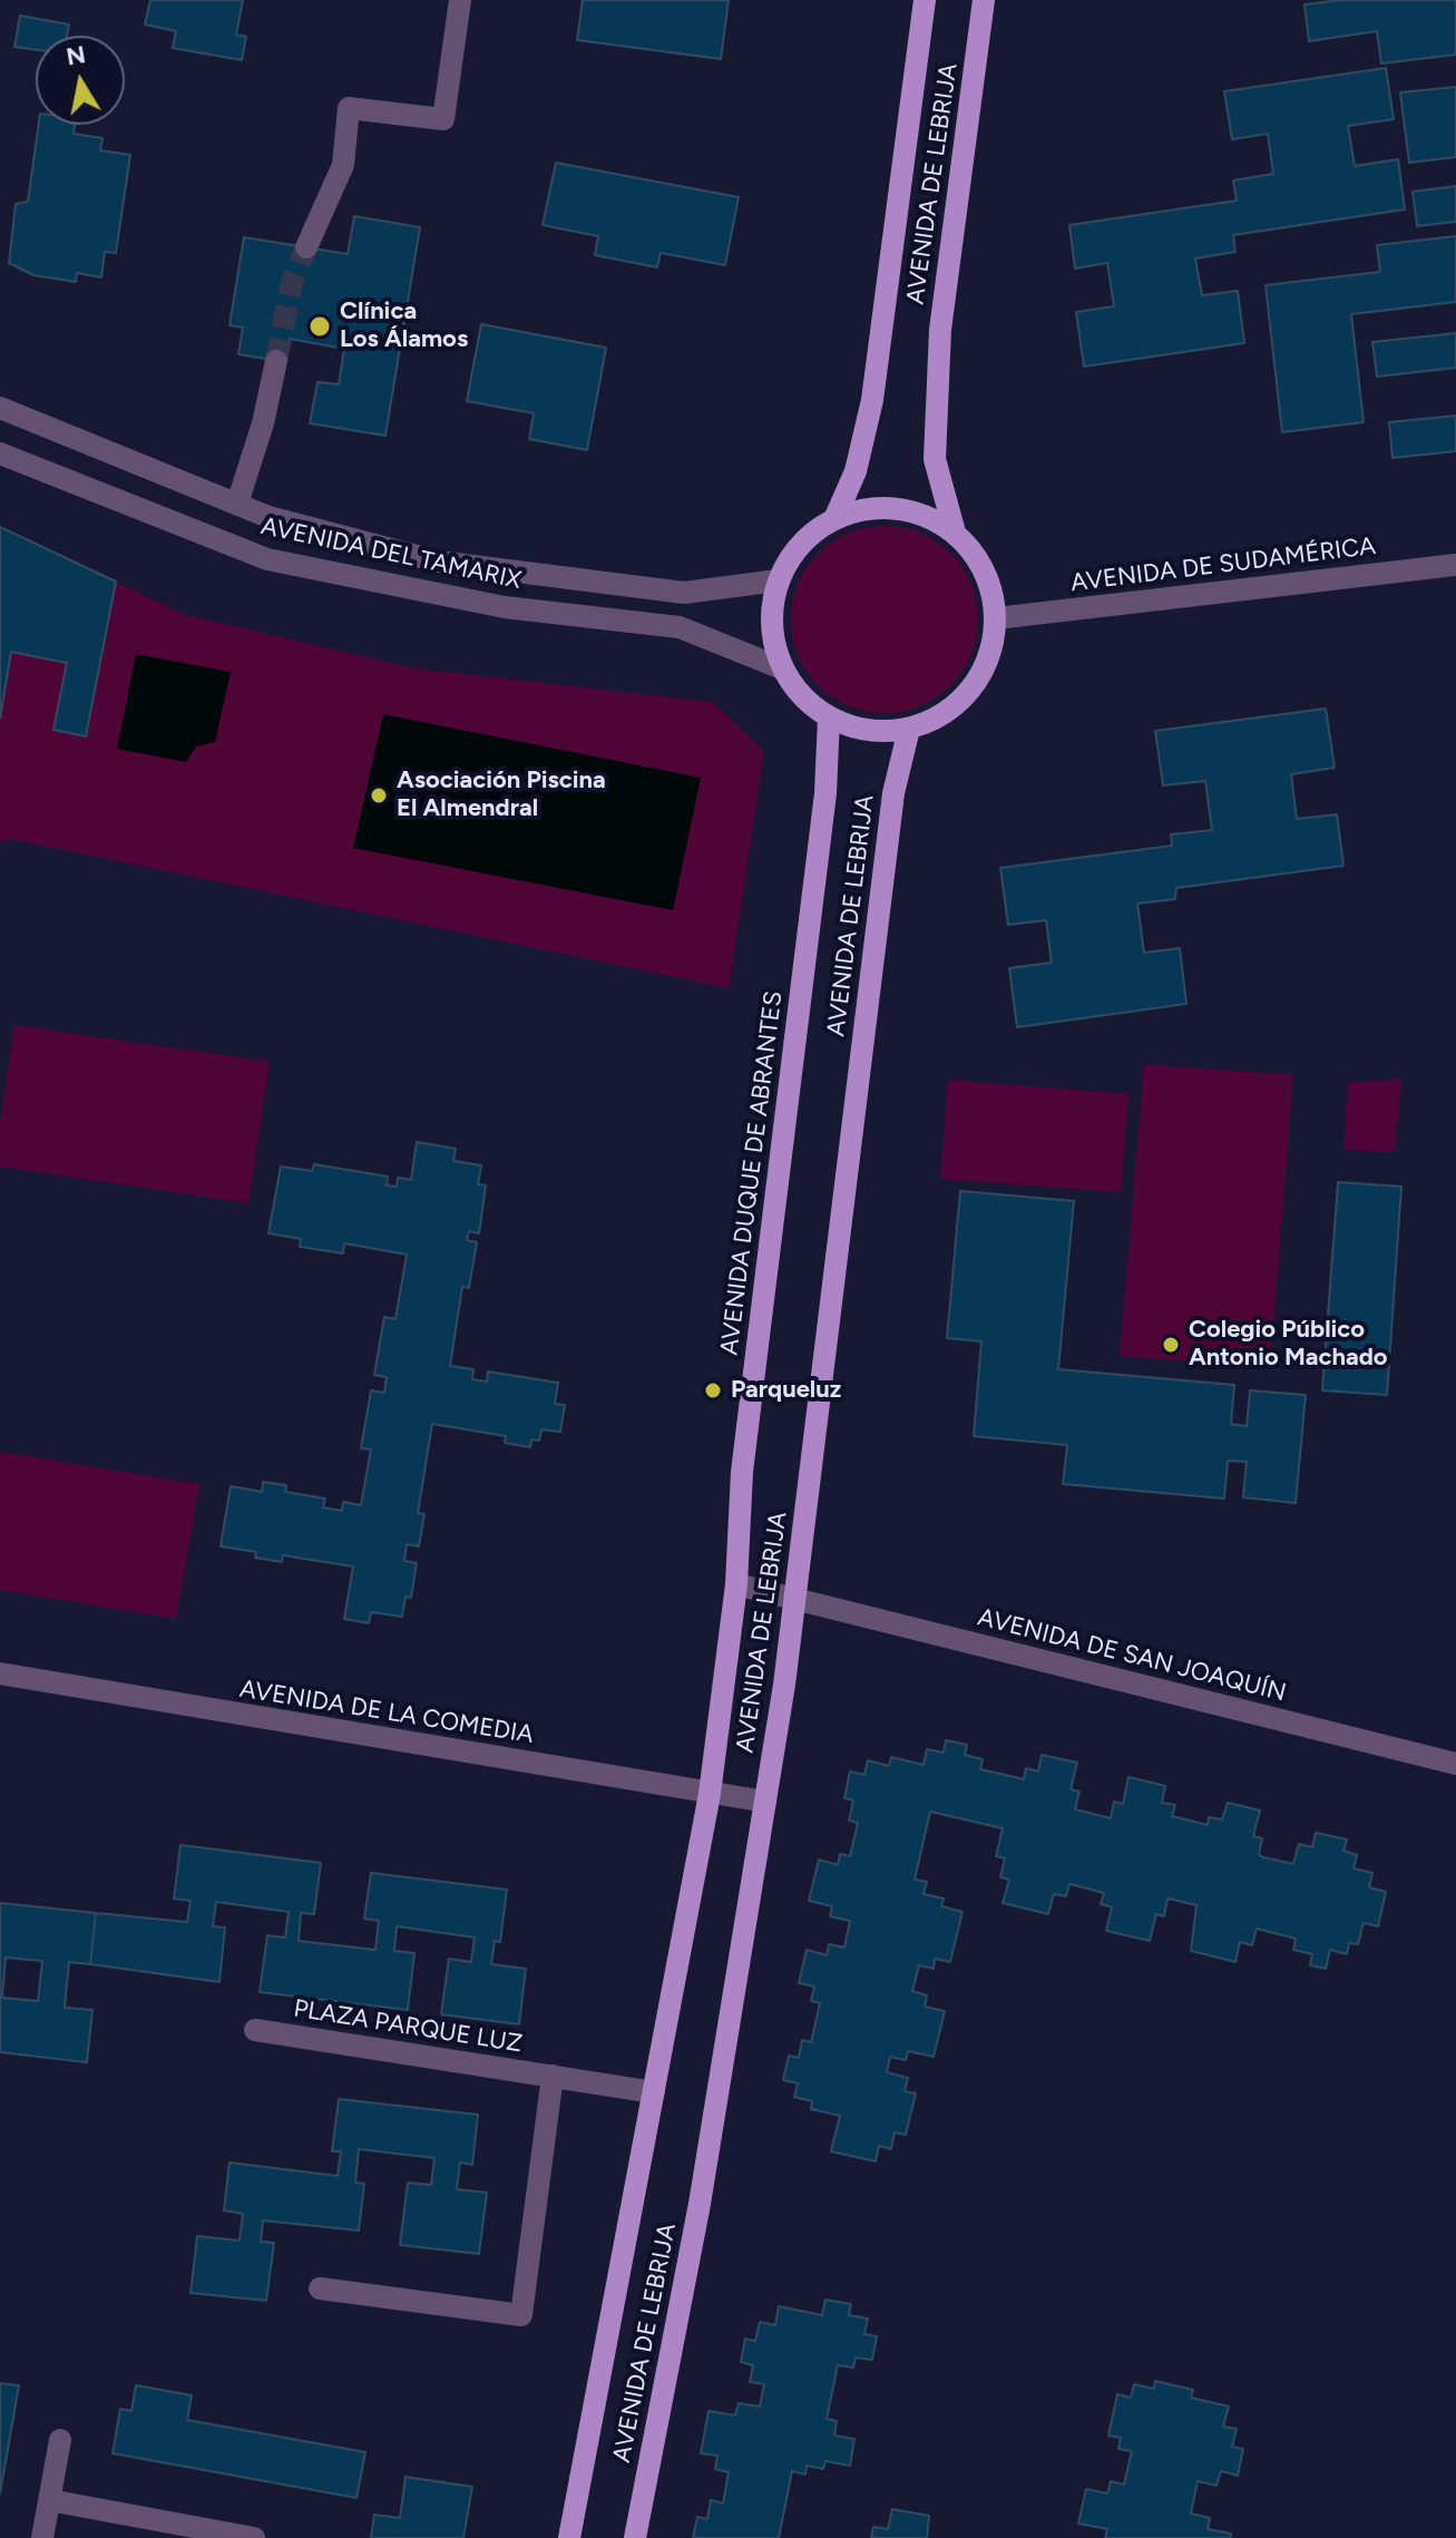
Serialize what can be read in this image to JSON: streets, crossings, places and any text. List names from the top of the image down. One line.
{"streets":{"main road":["AVENIDA DE LEBRIJA","AVENIDA DUQUE DE ABRANTES"],"street":["AVENIDA DEL TAMARIX","AVENIDA DE SUDAMÉRICA","AVENIDA DE SAN JOAQUÍN","AVENIDA DE LA COMEDIA","PLAZA PARQUE LUZ"]},"crossings":[["AVENIDA DE LEBRIJA","AVENIDA DEL TAMARIX"],["AVENIDA DE LEBRIJA","AVENIDA DE SUDAMÉRICA"],["AVENIDA DE LEBRIJA","AVENIDA DUQUE DE ABRANTES"],["AVENIDA DE LEBRIJA","AVENIDA DE SAN JOAQUÍN"],["AVENIDA DE LEBRIJA","AVENIDA DE LA COMEDIA"],["AVENIDA DE LEBRIJA","PLAZA PARQUE LUZ"],["AVENIDA DEL TAMARIX","AVENIDA DE SUDAMÉRICA"],["AVENIDA DEL TAMARIX","AVENIDA DUQUE DE ABRANTES"],["AVENIDA DE SUDAMÉRICA","AVENIDA DUQUE DE ABRANTES"],["AVENIDA DUQUE DE ABRANTES","AVENIDA DE SAN JOAQUÍN"],["AVENIDA DUQUE DE ABRANTES","AVENIDA DE LA COMEDIA"]],"places":["Clínica Los Álamos","Asociación Piscina El Almendral","Colegio Público Antonio Machado","Parqueluz"],"north":"top"}
